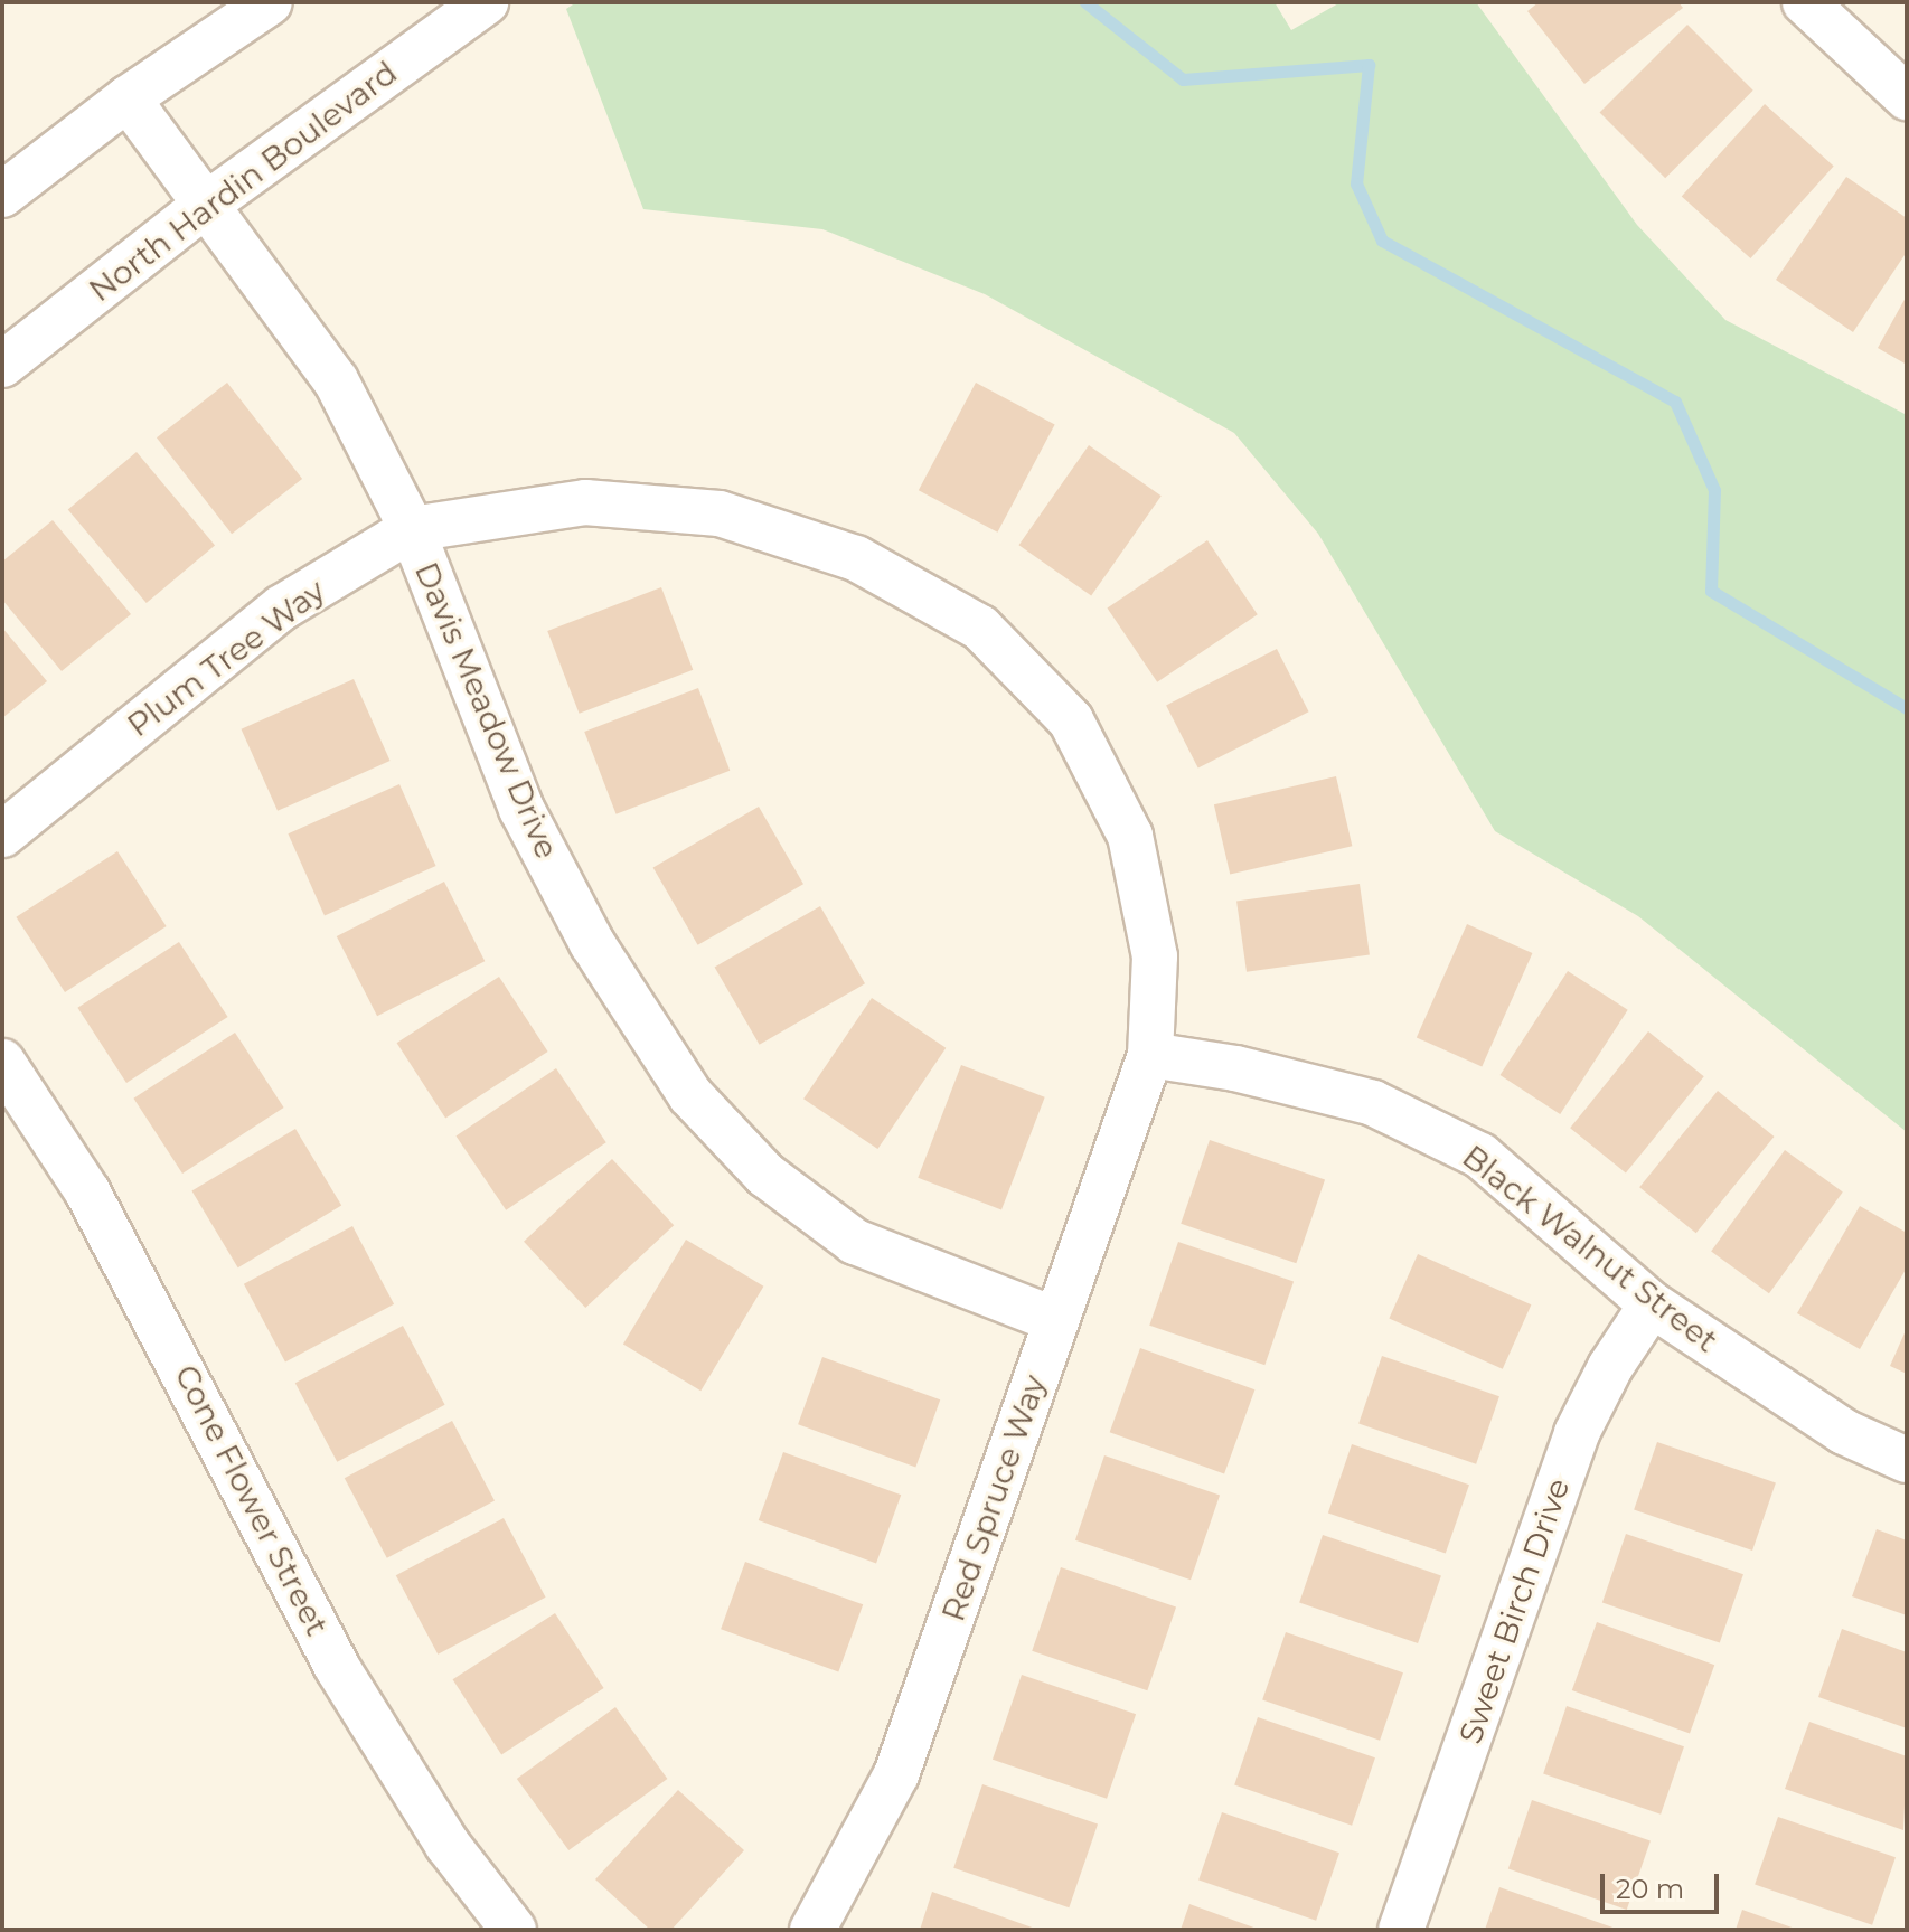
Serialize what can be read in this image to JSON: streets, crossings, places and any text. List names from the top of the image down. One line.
{"streets":{"street":["North Hardin Boulevard","Plum Tree Way","Davis Meadow Drive","Black Walnut Street","Red Spruce Way","Cone Flower Street","Sweet Birch Drive"]},"crossings":[["North Hardin Boulevard","Davis Meadow Drive"],["Plum Tree Way","Davis Meadow Drive"],["Plum Tree Way","Black Walnut Street"],["Plum Tree Way","Red Spruce Way"],["Davis Meadow Drive","Red Spruce Way"],["Black Walnut Street","Red Spruce Way"],["Black Walnut Street","Sweet Birch Drive"]],"scale_bar":"20 m"}
